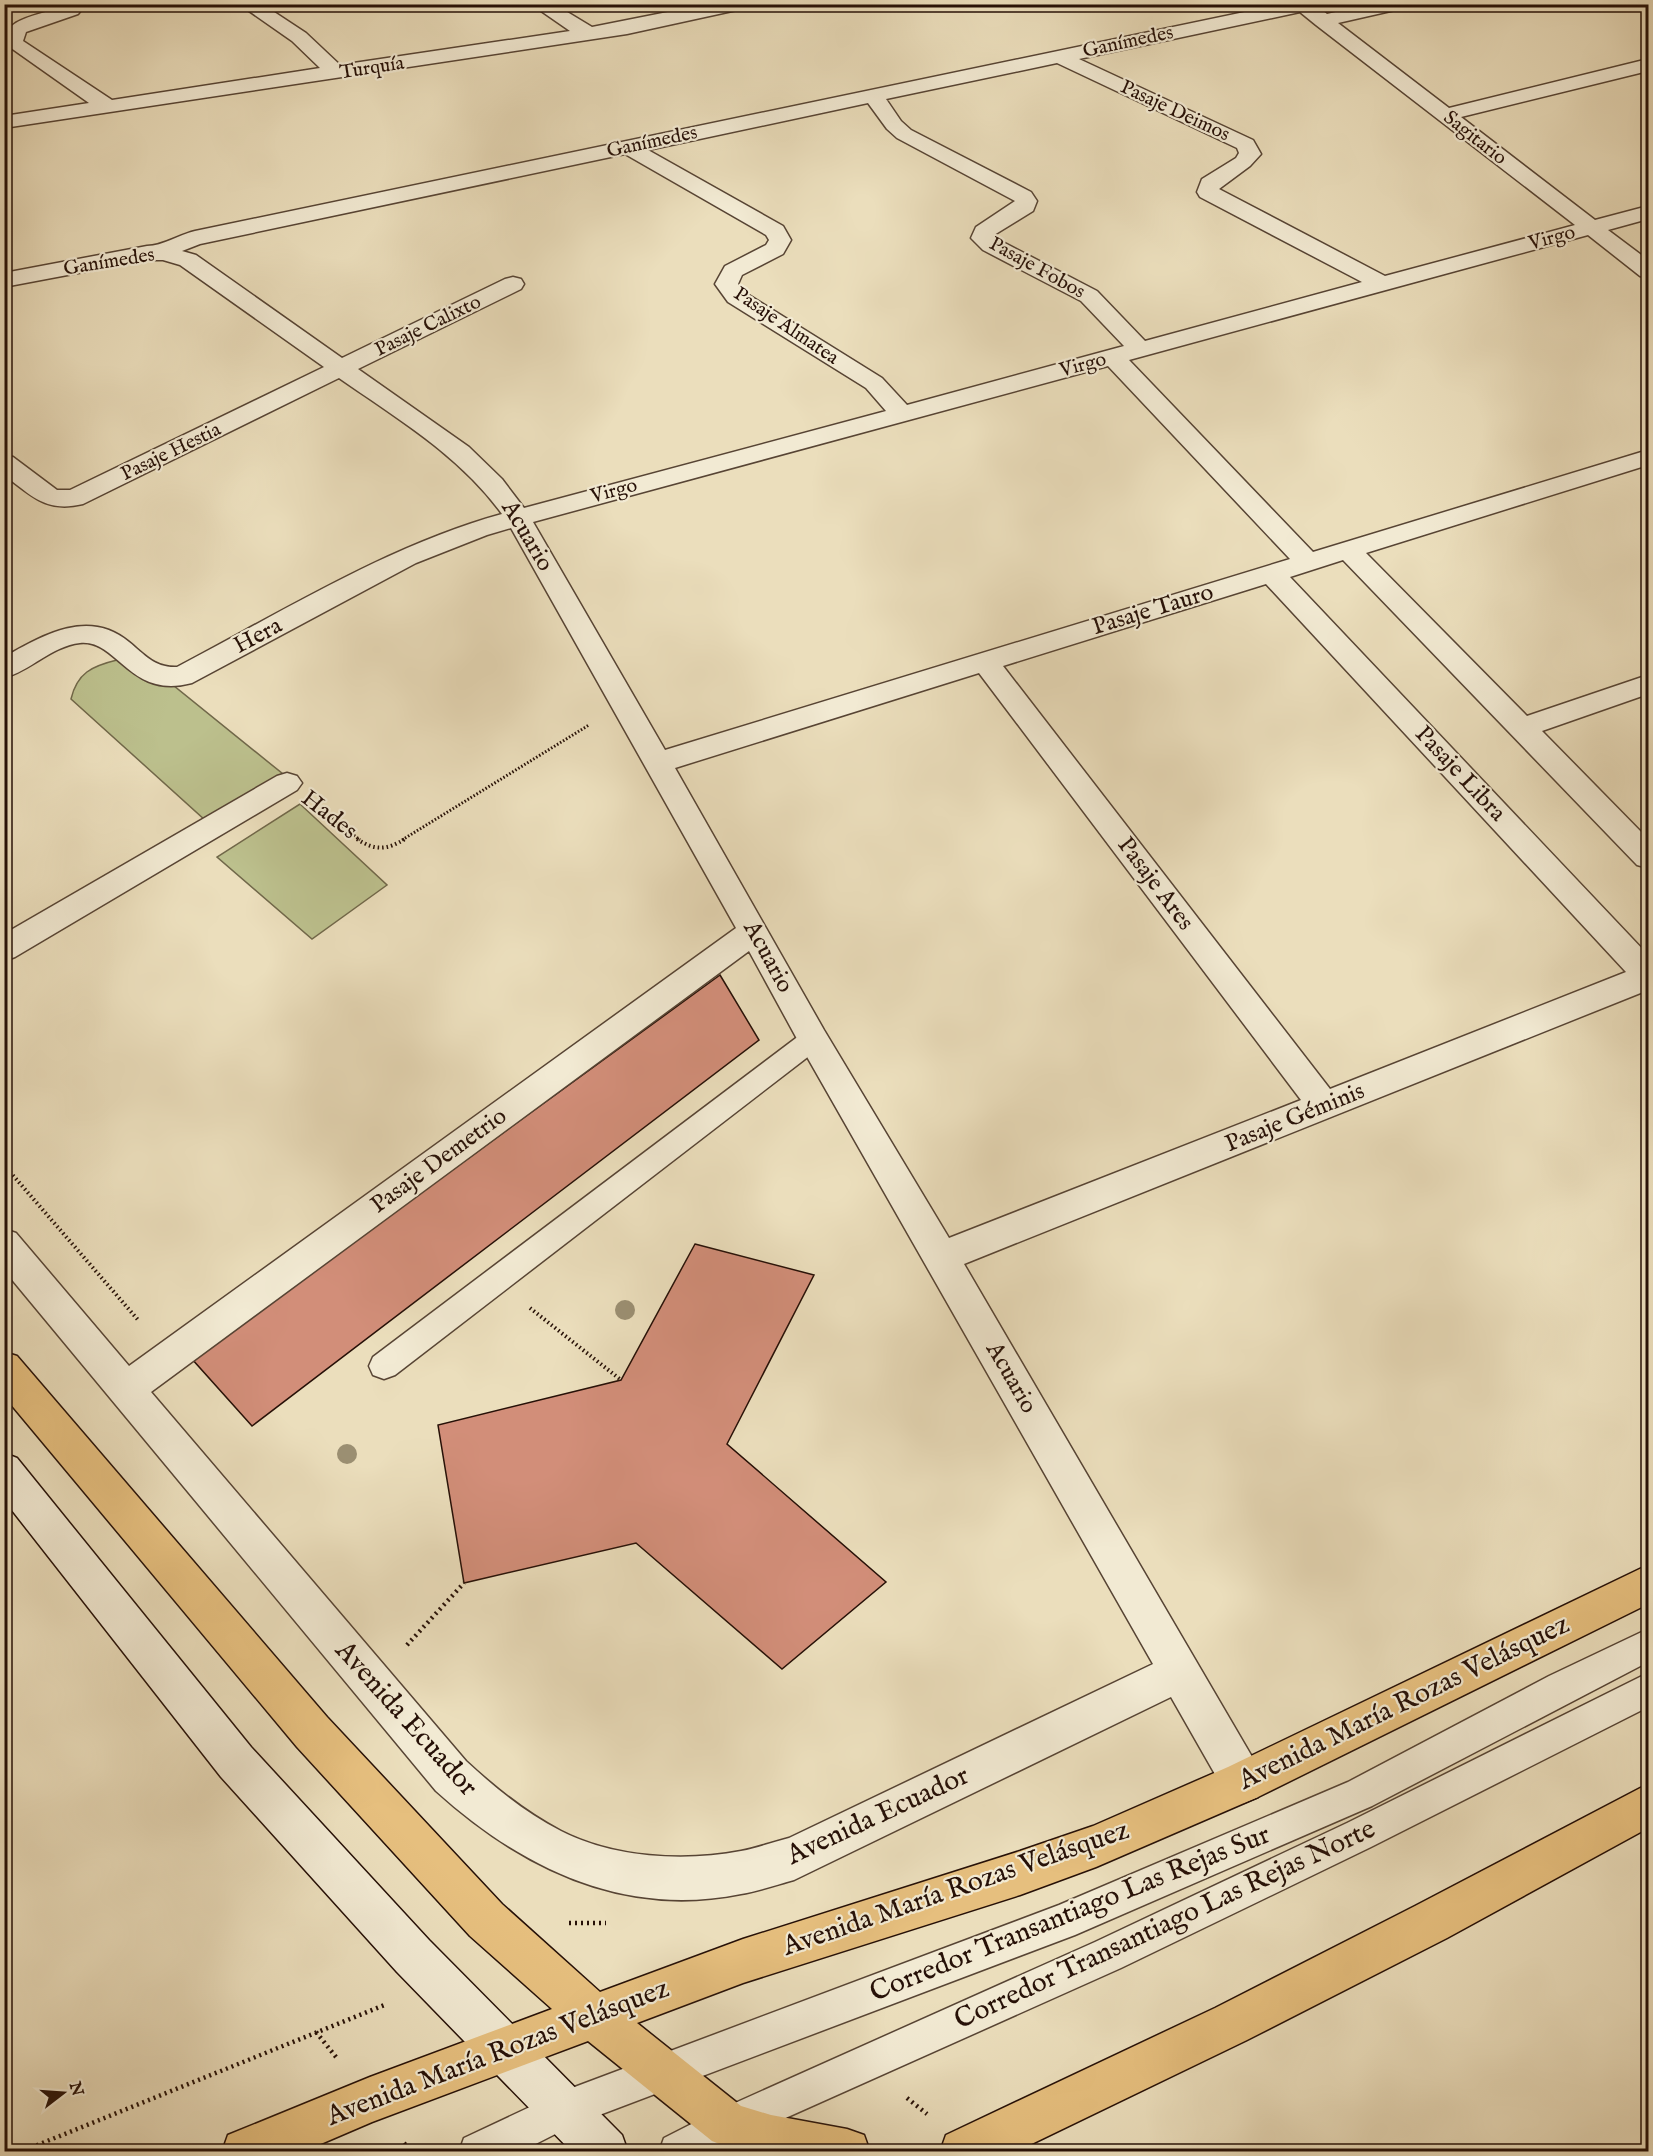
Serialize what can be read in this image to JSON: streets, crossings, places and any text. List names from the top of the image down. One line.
{"streets":{"main road":["Avenida María Rozas Velásquez"],"street":["Ganímedes","Turquía","Pasaje Deimos","Sagitario","Virgo","Pasaje Fobos","Pasaje Calixto","Pasaje Almatea","Pasaje Hestia","Acuario","Pasaje Tauro","Hera","Pasaje Libra","Hades","Pasaje Ares","Pasaje Géminis","Pasaje Demetrio","Avenida Ecuador"],"lane":["Corredor Transantiago Las Rejas Sur","Corredor Transantiago Las Rejas Norte"]},"crossings":[["Ganímedes","Pasaje Deimos"],["Ganímedes","Sagitario"],["Ganímedes","Pasaje Fobos"],["Ganímedes","Pasaje Almatea"],["Ganímedes","Acuario"],["Pasaje Deimos","Virgo"],["Sagitario","Virgo"],["Virgo","Pasaje Fobos"],["Virgo","Pasaje Almatea"],["Virgo","Acuario"],["Virgo","Hera"],["Pasaje Calixto","Pasaje Hestia"],["Pasaje Calixto","Acuario"],["Pasaje Hestia","Acuario"],["Acuario","Pasaje Tauro"],["Acuario","Hera"],["Acuario","Pasaje Géminis"],["Acuario","Pasaje Demetrio"],["Acuario","Avenida María Rozas Velásquez"],["Acuario","Avenida Ecuador"],["Pasaje Tauro","Pasaje Libra"],["Pasaje Tauro","Pasaje Ares"],["Pasaje Libra","Pasaje Géminis"],["Pasaje Ares","Pasaje Géminis"],["Pasaje Demetrio","Avenida Ecuador"]],"north":"right"}
